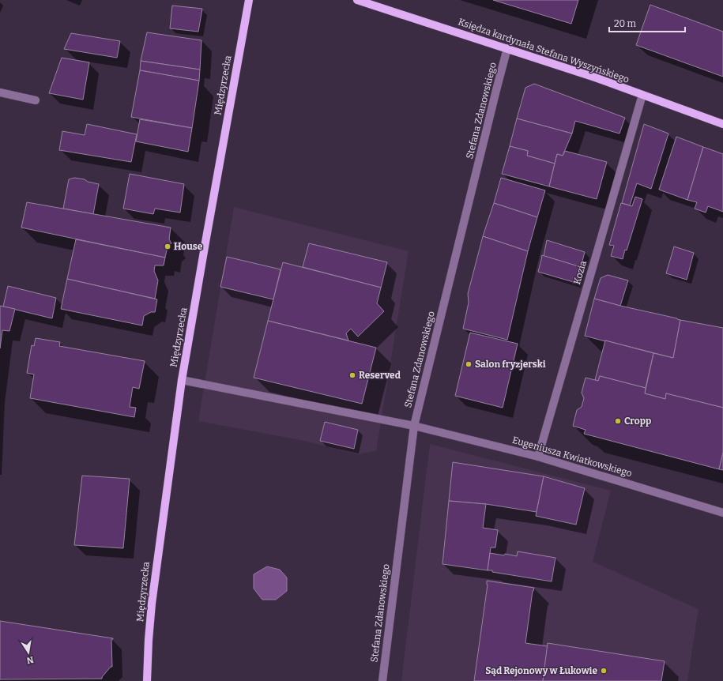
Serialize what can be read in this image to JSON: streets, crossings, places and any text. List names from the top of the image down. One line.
{"streets":{"main road":["Księdza kardynała Stefana Wyszyńskiego","Międzyrzecka"],"street":["Stefana Zdanowskiego","Kozia","Eugeniusza Kwiatkowskiego"]},"crossings":[["Księdza kardynała Stefana Wyszyńskiego","Stefana Zdanowskiego"],["Księdza kardynała Stefana Wyszyńskiego","Kozia"],["Międzyrzecka","Eugeniusza Kwiatkowskiego"],["Stefana Zdanowskiego","Eugeniusza Kwiatkowskiego"],["Kozia","Eugeniusza Kwiatkowskiego"]],"places":["House","Salon fryzjerski","Reserved","Cropp","Sąd Rejonowy w Łukowie"],"scale_bar":"20 m","north":"bottom"}
